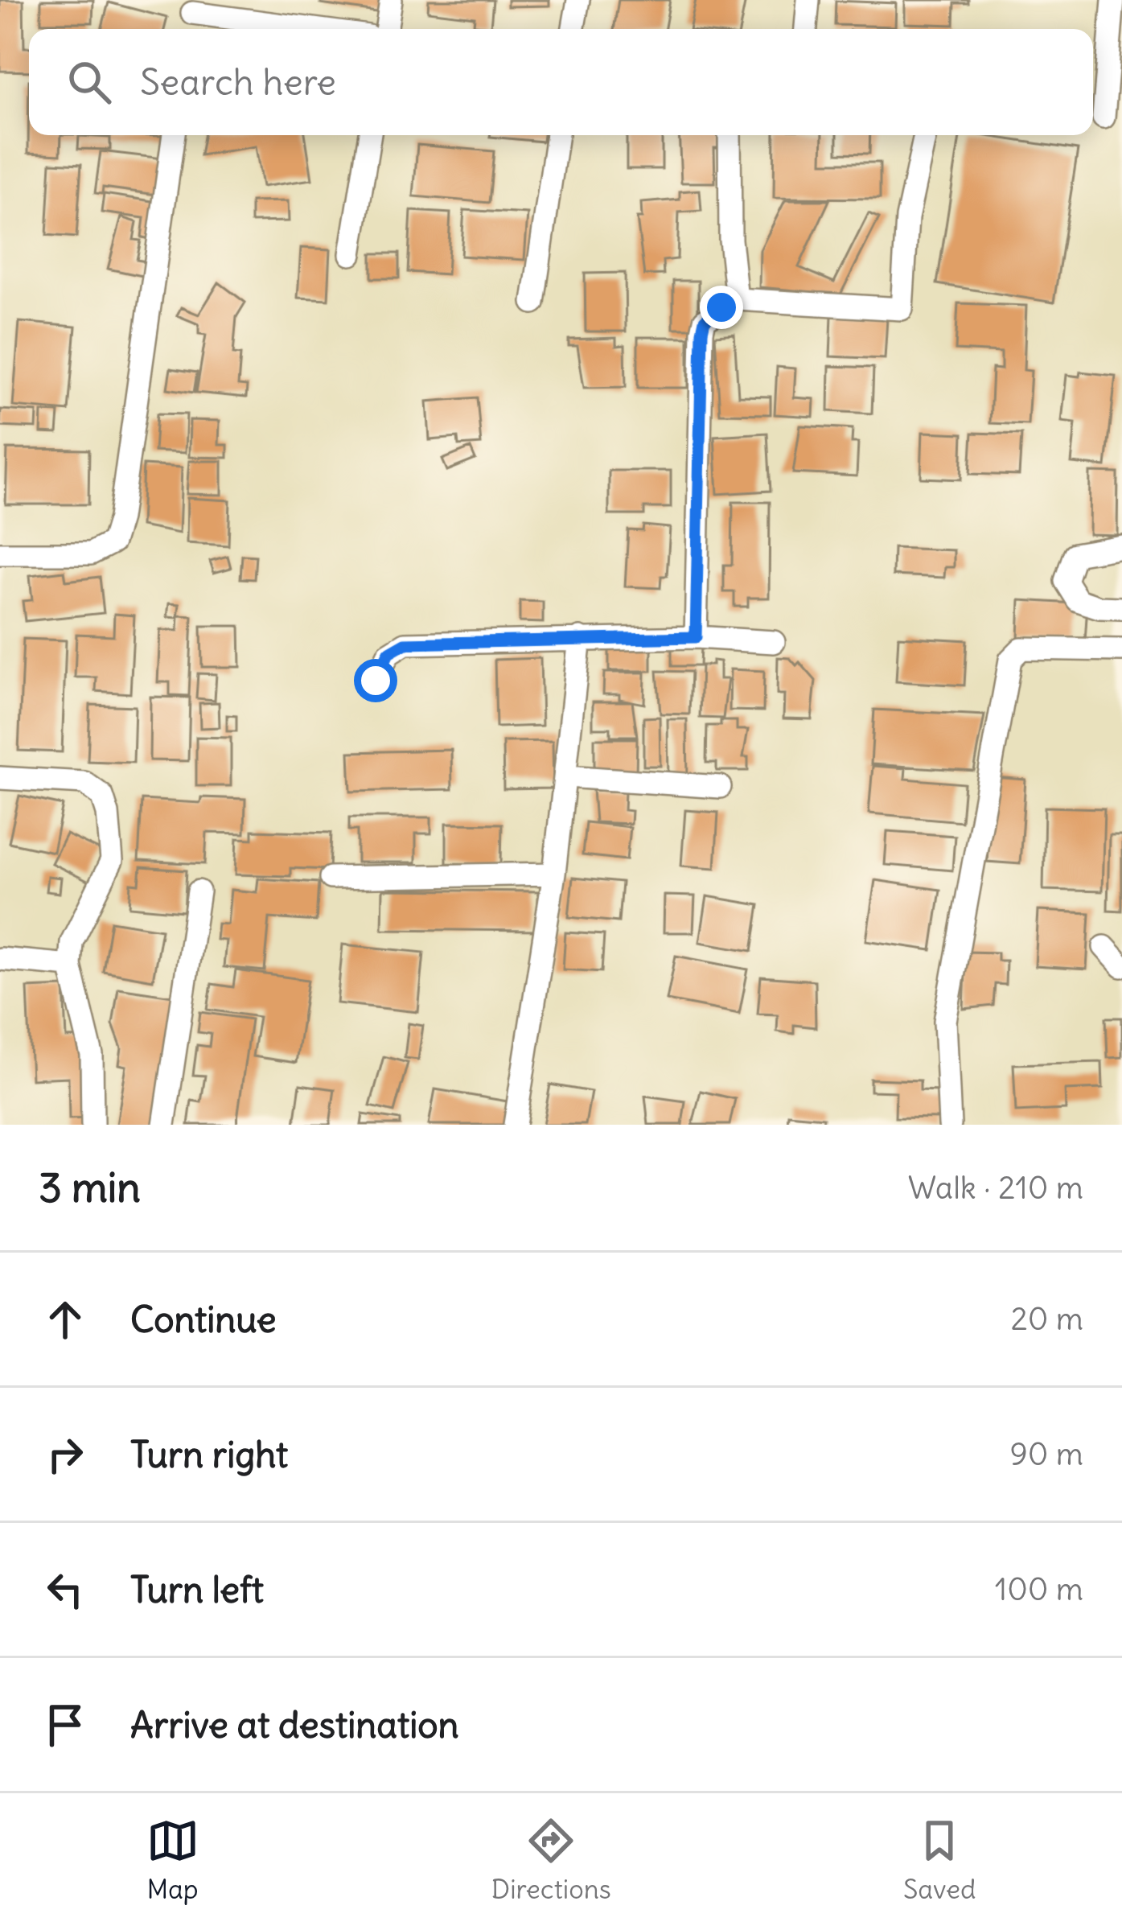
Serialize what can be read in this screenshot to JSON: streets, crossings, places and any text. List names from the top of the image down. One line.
{"page":{"search":"Search here","heading":["3 min","Walk · 210 m"],"list":[["Continue","20 m"],["Turn right","90 m"],["Turn left","100 m"],"Arrive at destination"],"nav":["Map","Directions","Saved"]}}
